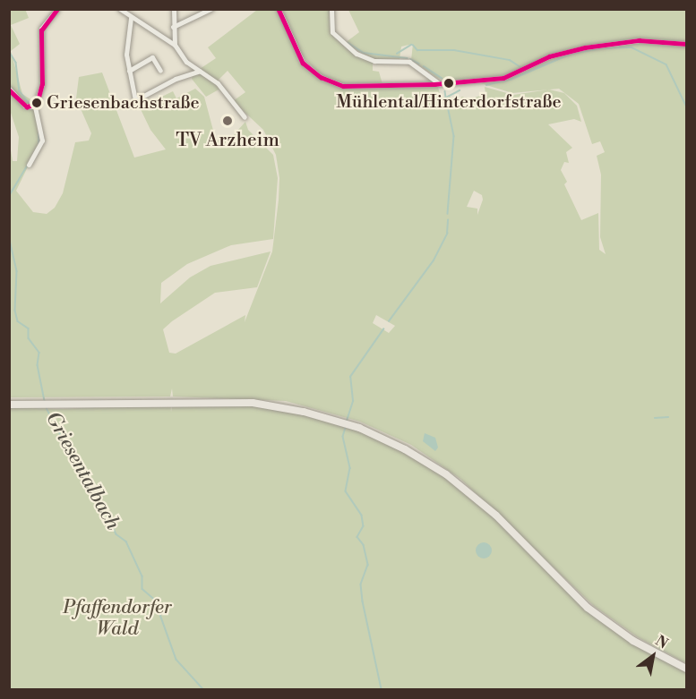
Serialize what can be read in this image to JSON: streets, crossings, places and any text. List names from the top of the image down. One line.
{"water":["Griesentalbach"],"parks":["Pfaffendorfer Wald"],"places":["Mühlental/Hinterdorfstraße","Griesenbachstraße","TV Arzheim"],"north":"top right"}
